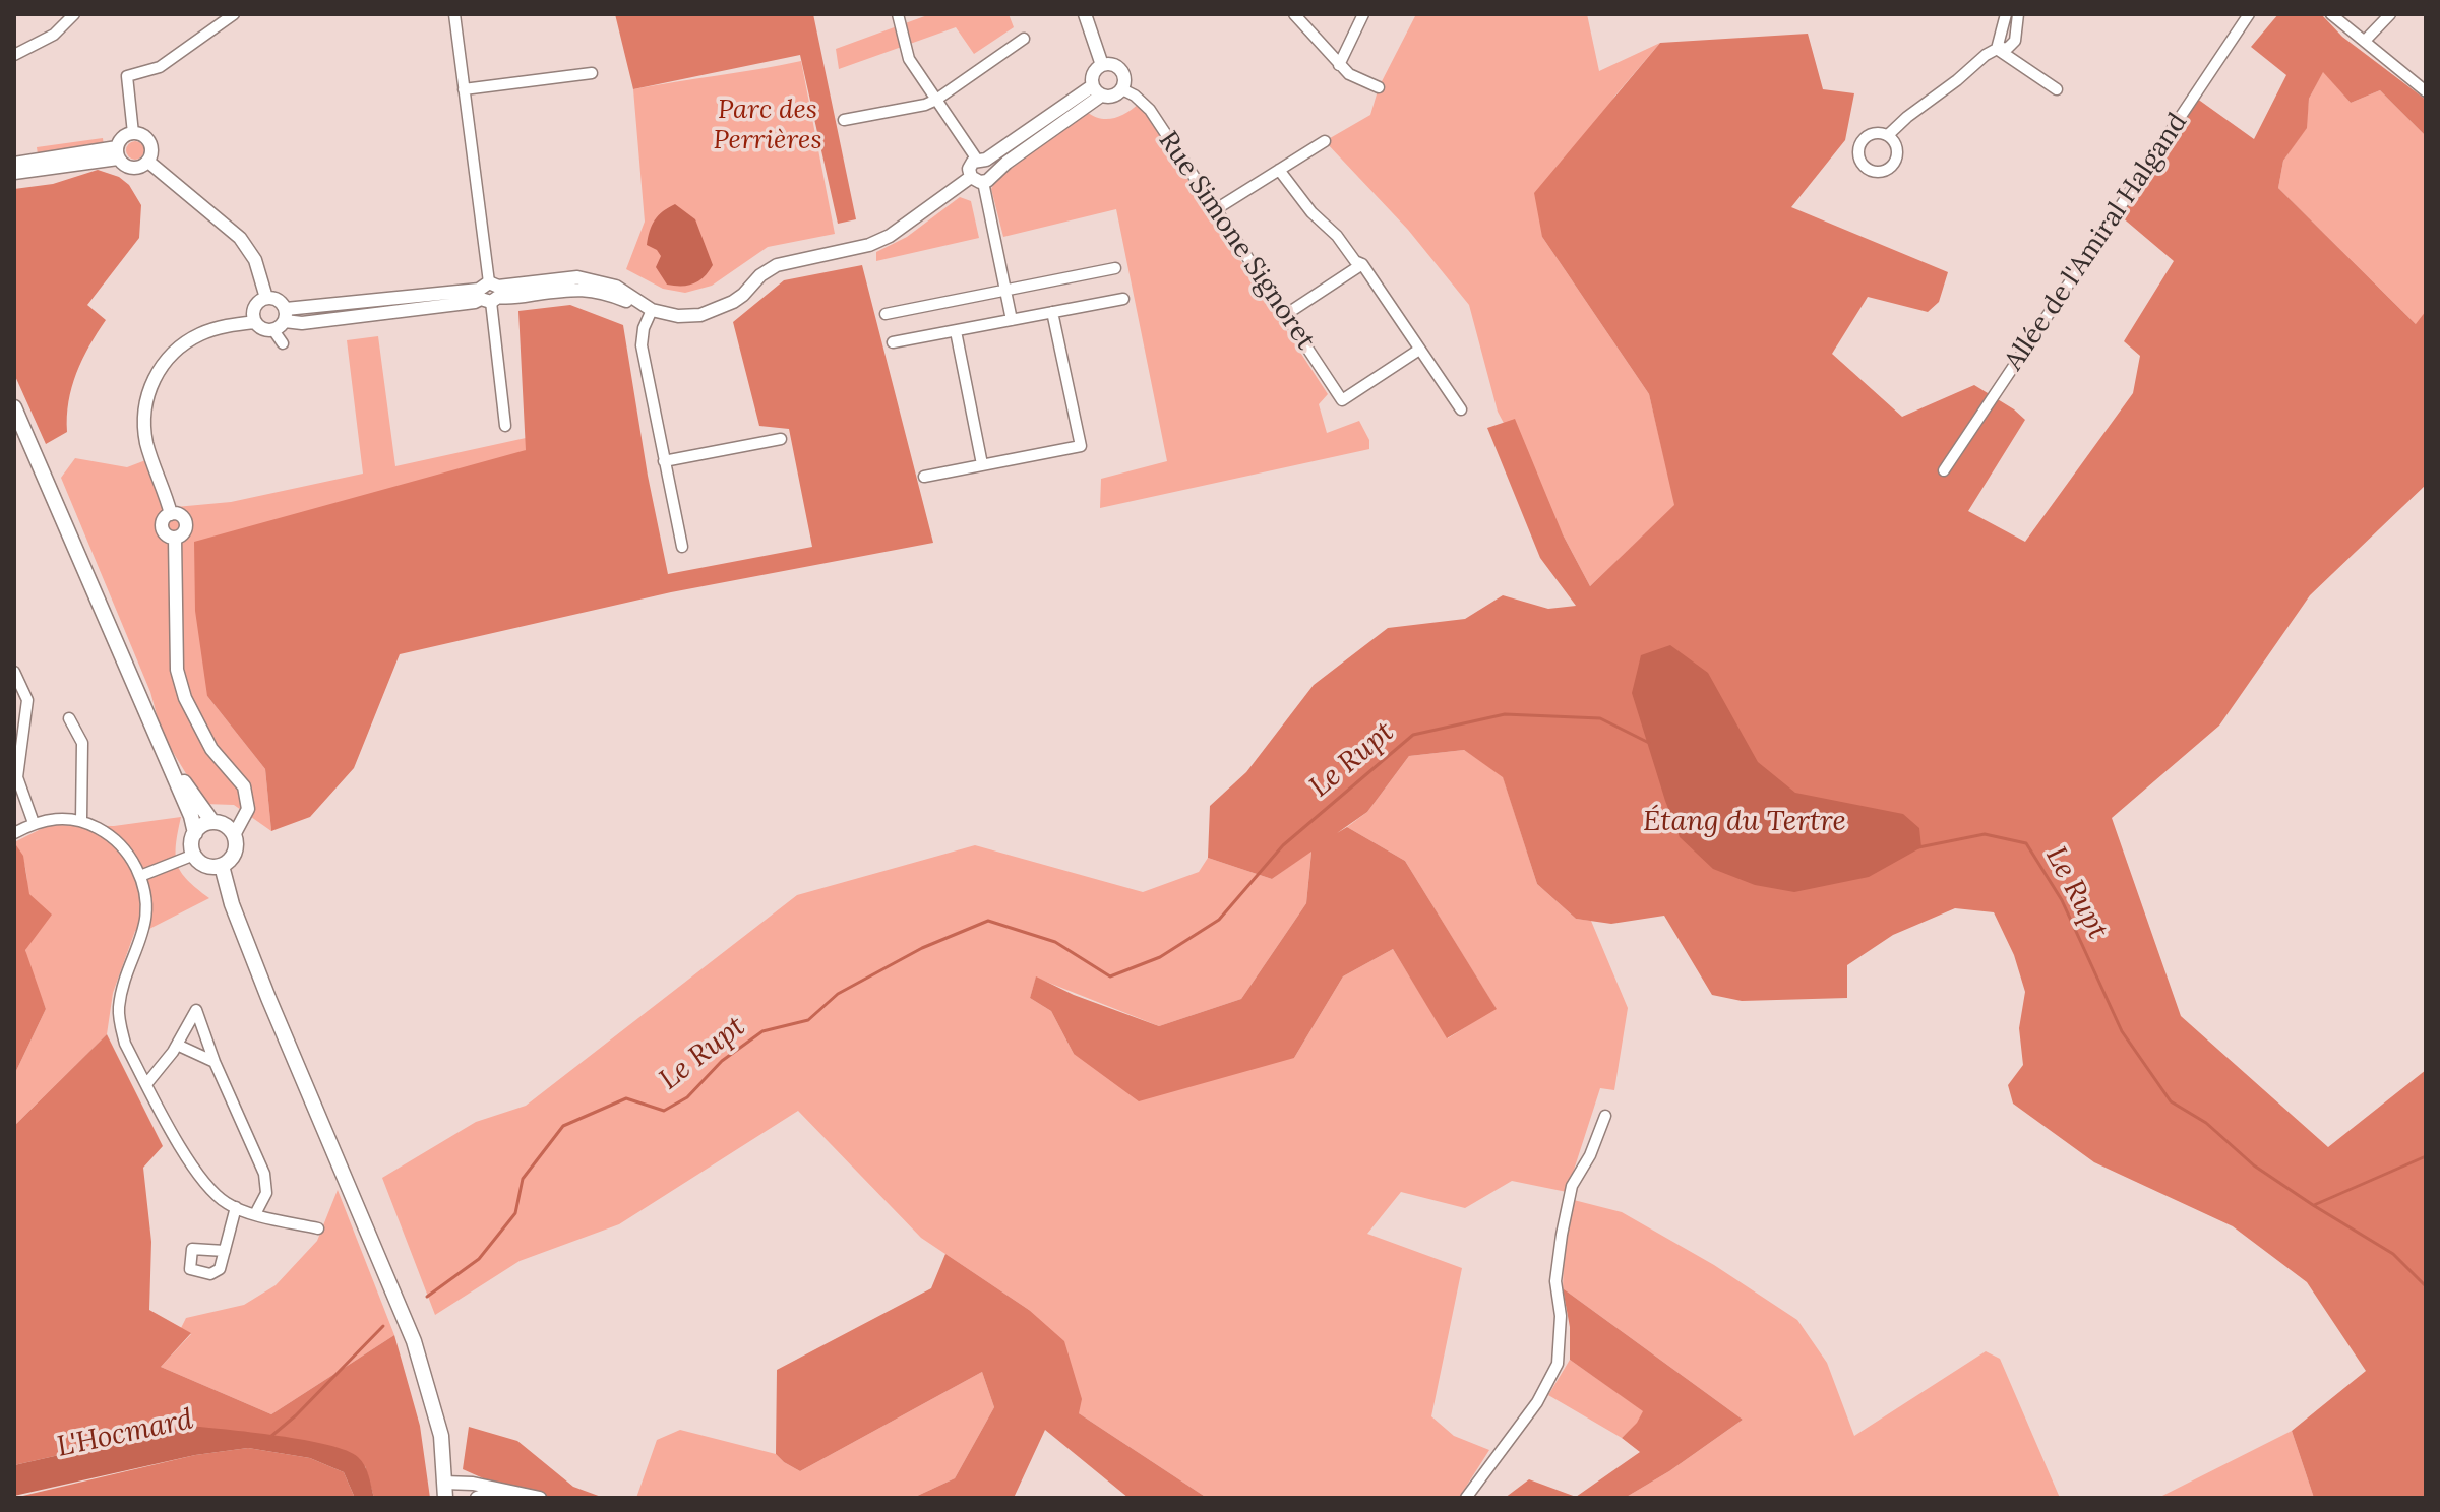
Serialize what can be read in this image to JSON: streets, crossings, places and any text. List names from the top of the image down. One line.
{"streets":{"street":["Rue Simone Signoret","Allée de l'Amiral Halgand"]},"water":["Le Rupt","Étang du Tertre","L'Hocmard"],"parks":["Parc des Perrières"]}
